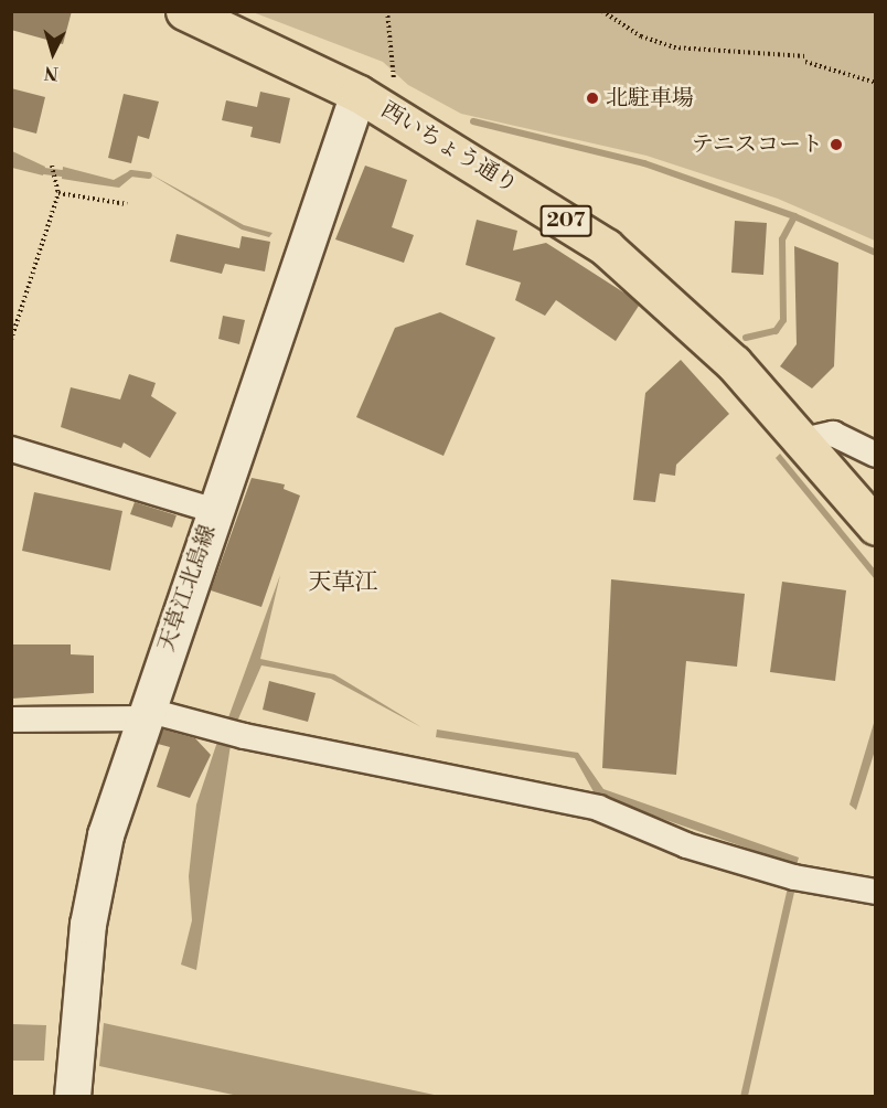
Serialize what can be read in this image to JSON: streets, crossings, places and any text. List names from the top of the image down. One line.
{"streets":{"highway":["西いちょう通り","207"],"street":["天草江北島線"]},"crossings":[["西いちょう通り","天草江北島線"]],"districts":["天草江"],"places":["北駐車場","テニスコート"],"north":"bottom"}
